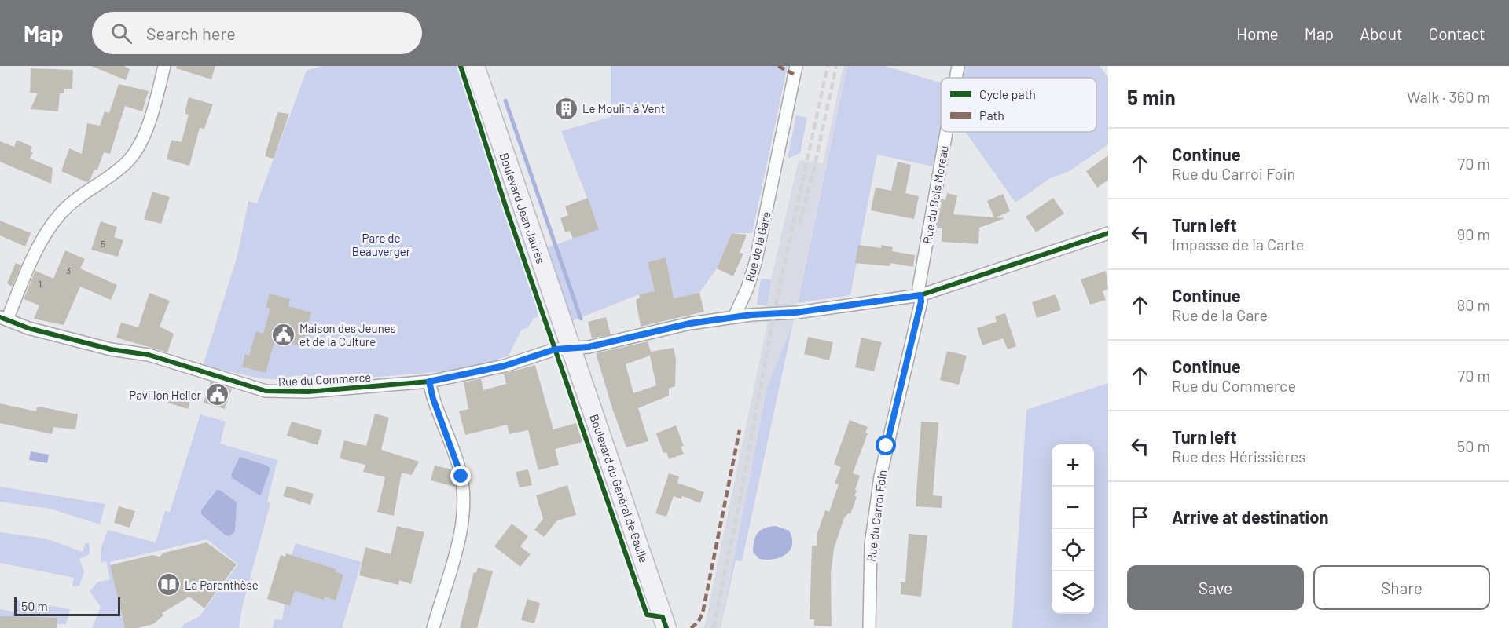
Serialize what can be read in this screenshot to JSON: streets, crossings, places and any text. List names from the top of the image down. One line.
{"streets":{"main road":["Boulevard Jean Jaurès","Boulevard du Général de Gaulle"],"street":["Rue du Bois Moreau","Rue de la Gare","Rue du Commerce","Rue du Carroi Foin"]},"crossings":[["Rue du Bois Moreau","Rue du Carroi Foin"],["Boulevard Jean Jaurès","Rue du Commerce"],["Boulevard Jean Jaurès","Boulevard du Général de Gaulle"],["Rue du Commerce","Boulevard du Général de Gaulle"]],"parks":["Parc de Beauverger"],"places":{"building":["Le Moulin à Vent"],"public building":["Maison des Jeunes et de la Culture","Pavillon Heller"],"library":["La Parenthèse"]},"house_numbers":["5","3","1"],"legend":["Cycle path","Path"],"scale_bar":"50 m","page":{"header":"Map","search":"Search here","nav":["Home","Map","About","Contact"],"heading":["5 min","Walk · 360 m"],"list":[["Continue","Rue du Carroi Foin","70 m"],["Turn left","Impasse de la Carte","90 m"],["Continue","Rue de la Gare","80 m"],["Continue","Rue du Commerce","70 m"],["Turn left","Rue des Hérissières","50 m"],"Arrive at destination"],"map_buttons":["+","−"],"buttons":["Save","Share"],"scale":"50 m"}}
